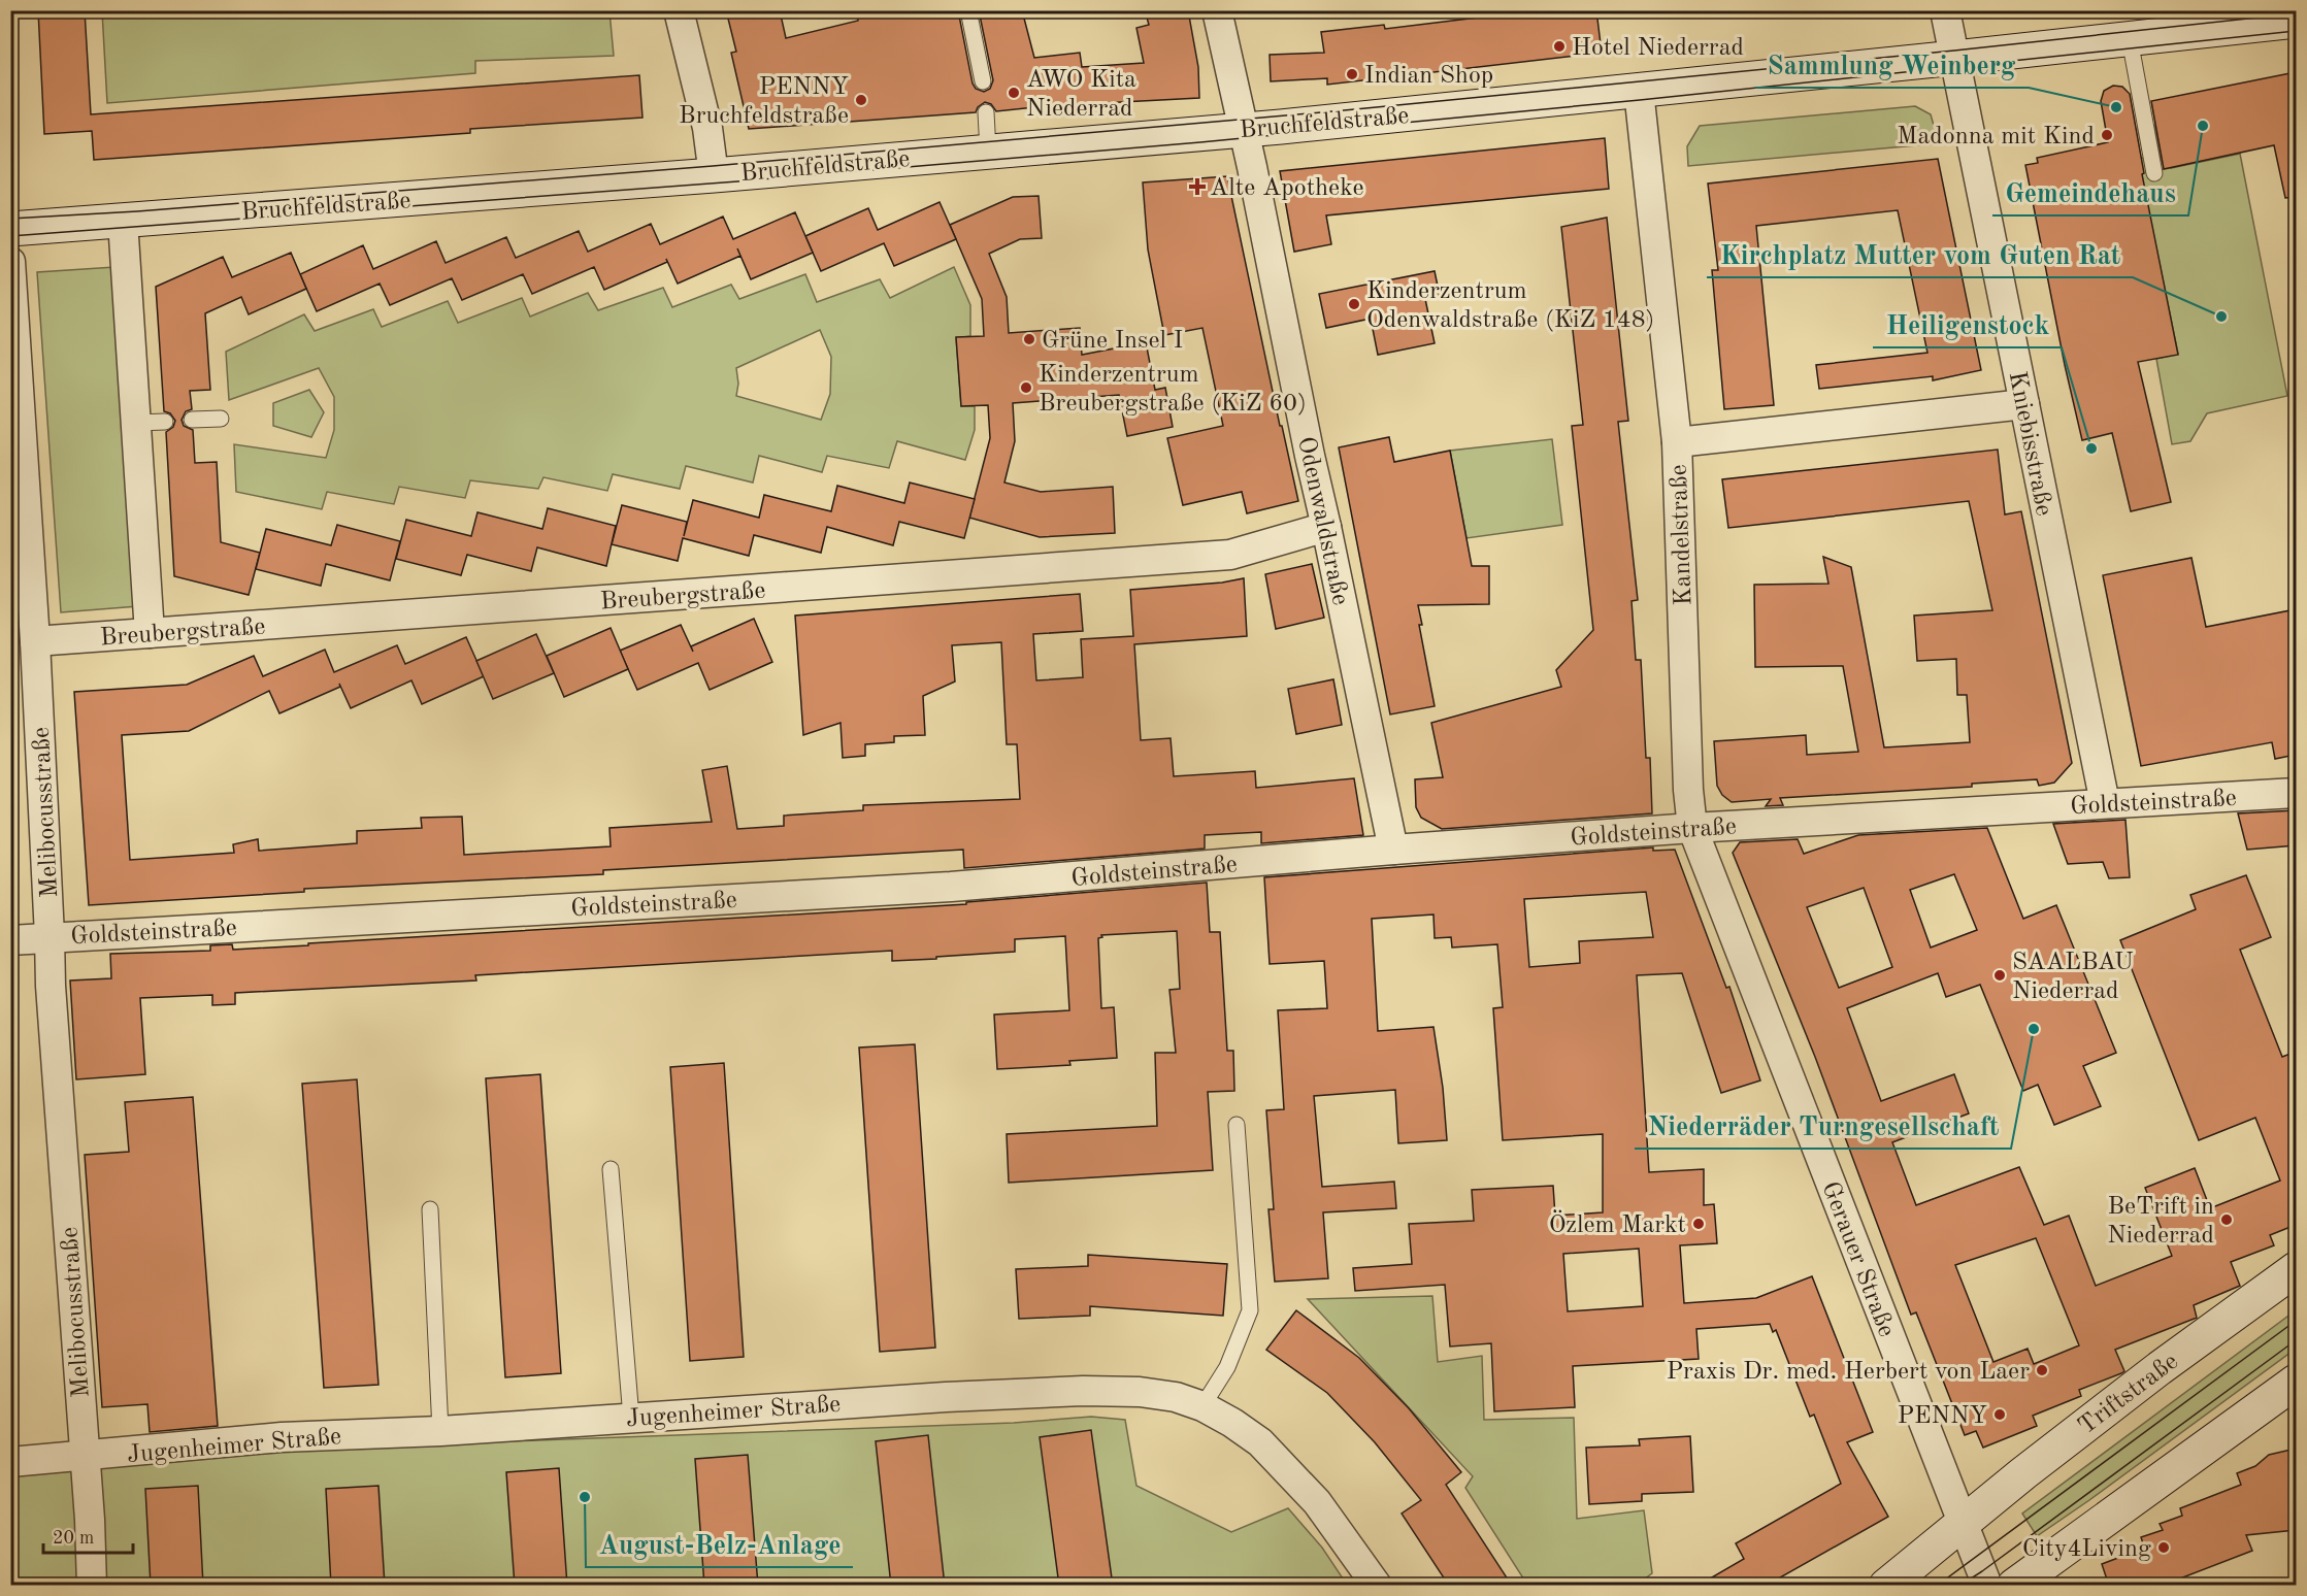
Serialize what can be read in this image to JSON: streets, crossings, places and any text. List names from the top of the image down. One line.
{"streets":{"street":["Bruchfeldstraße","Kniebisstraße","Odenwaldstraße","Kandelstraße","Breubergstraße","Goldsteinstraße","Melibocusstraße","Gerauer Straße","Triftstraße","Jugenheimer Straße"]},"crossings":[["Bruchfeldstraße","Kniebisstraße"],["Bruchfeldstraße","Odenwaldstraße"],["Kniebisstraße","Kandelstraße"],["Kniebisstraße","Goldsteinstraße"],["Odenwaldstraße","Breubergstraße"],["Odenwaldstraße","Goldsteinstraße"],["Kandelstraße","Goldsteinstraße"],["Kandelstraße","Gerauer Straße"],["Breubergstraße","Melibocusstraße"],["Goldsteinstraße","Melibocusstraße"],["Goldsteinstraße","Gerauer Straße"],["Melibocusstraße","Jugenheimer Straße"],["Gerauer Straße","Triftstraße"]],"places":{"other":["Hotel Niederrad","Indian Shop","AWO Kita Niederrad","PENNY Bruchfeldstraße","Sammlung Weinberg","Gemeindehaus","Madonna mit Kind","Kinderzentrum Odenwaldstraße (KiZ 148)","Kirchplatz Mutter vom Guten Rat","Grüne Insel I","Kinderzentrum Breubergstraße (KiZ 60)","Heiligenstock","SAALBAU Niederrad","Niederräder Turngesellschaft","BeTrift in Niederrad","Özlem Markt","Praxis Dr. med. Herbert von Laer","PENNY","August-Belz-Anlage","City4Living"],"health":["Alte Apotheke"]},"scale_bar":"20 m"}
